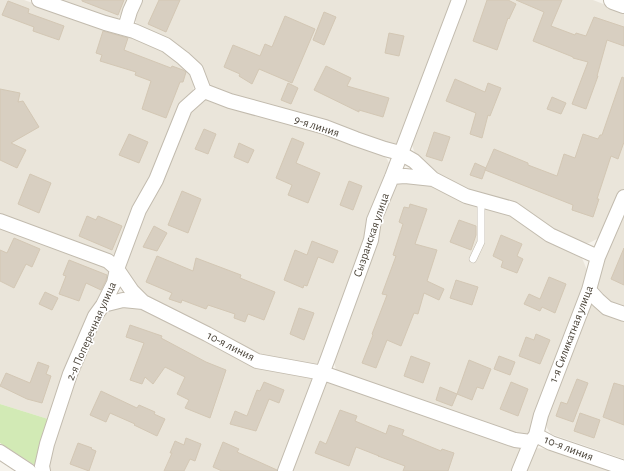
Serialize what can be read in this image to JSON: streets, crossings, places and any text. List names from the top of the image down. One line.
{"streets":{"street":["9-я линия","Сызранская улица","2-я Поперечная улица","1-я Силикатная улица","10-я линия"]},"crossings":[["9-я линия","Сызранская улица"],["9-я линия","2-я Поперечная улица"],["9-я линия","1-я Силикатная улица"],["Сызранская улица","10-я линия"],["2-я Поперечная улица","10-я линия"],["1-я Силикатная улица","10-я линия"]]}
